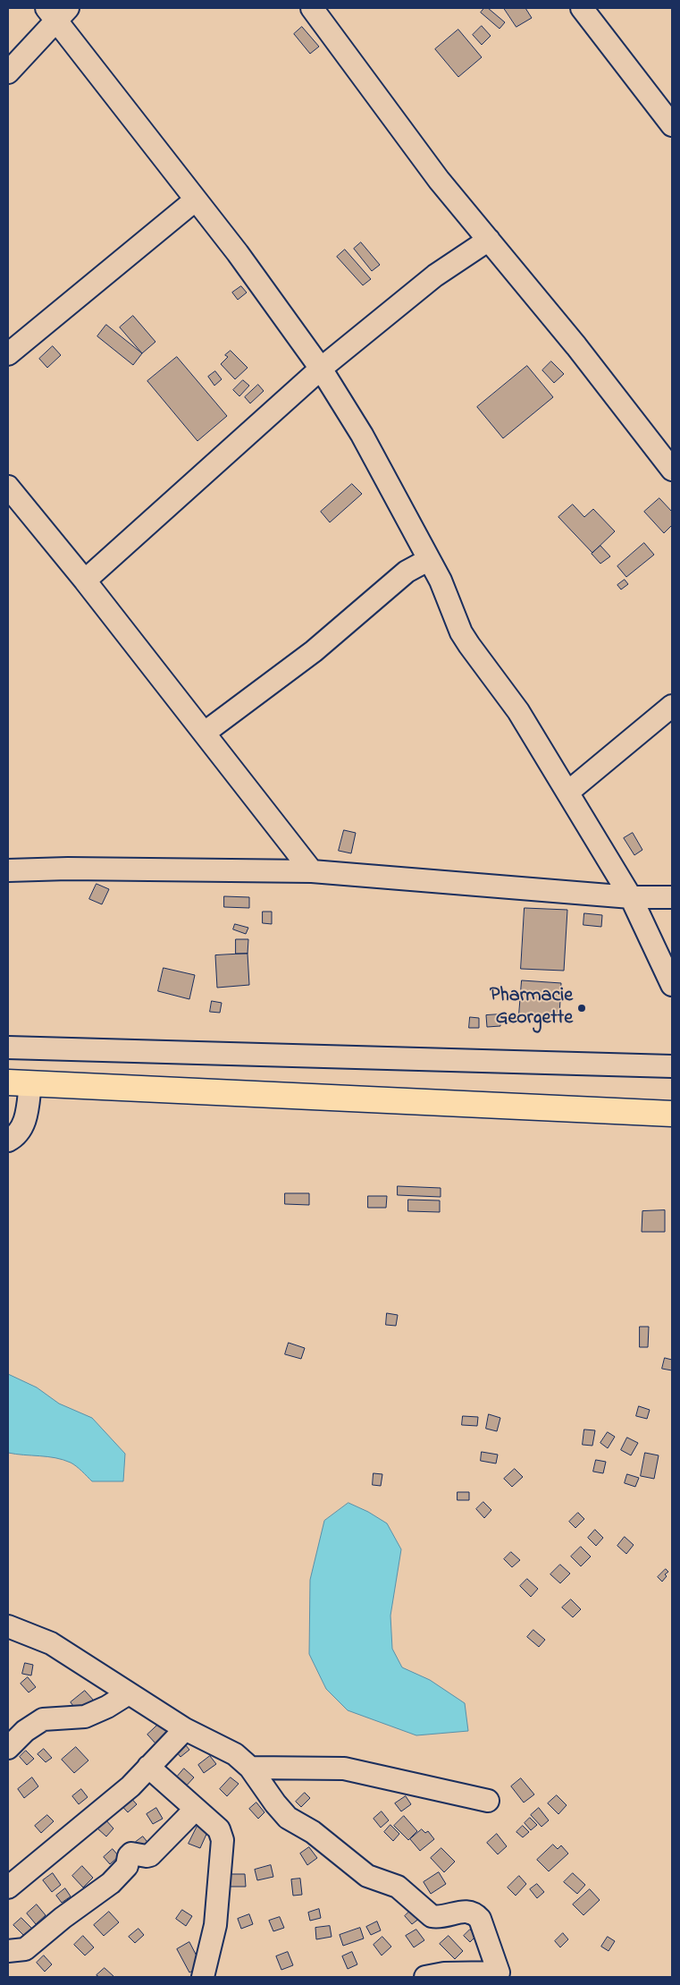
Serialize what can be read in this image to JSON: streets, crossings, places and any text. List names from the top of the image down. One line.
{"places":["Pharmacie Georgette"]}
